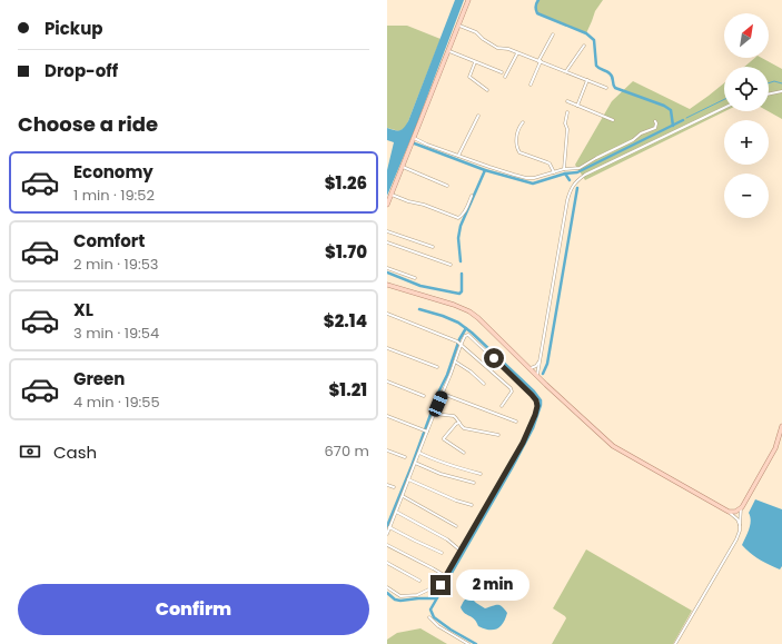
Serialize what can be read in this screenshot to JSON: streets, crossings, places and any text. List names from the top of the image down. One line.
{"north":"top right","page":{"banner":["Pickup","Drop-off"],"map_buttons":["+","−"],"heading":"Choose a ride","list":[{"name":"Economy","note":"1 min · 19:52","value":"$1.26"},{"name":"Comfort","note":"2 min · 19:53","value":"$1.70"},{"name":"XL","note":"3 min · 19:54","value":"$2.14"},{"name":"Green","note":"4 min · 19:55","value":"$1.21"}],"pay":["Cash","670 m"],"bubble":"2 min","buttons":"Confirm"}}
